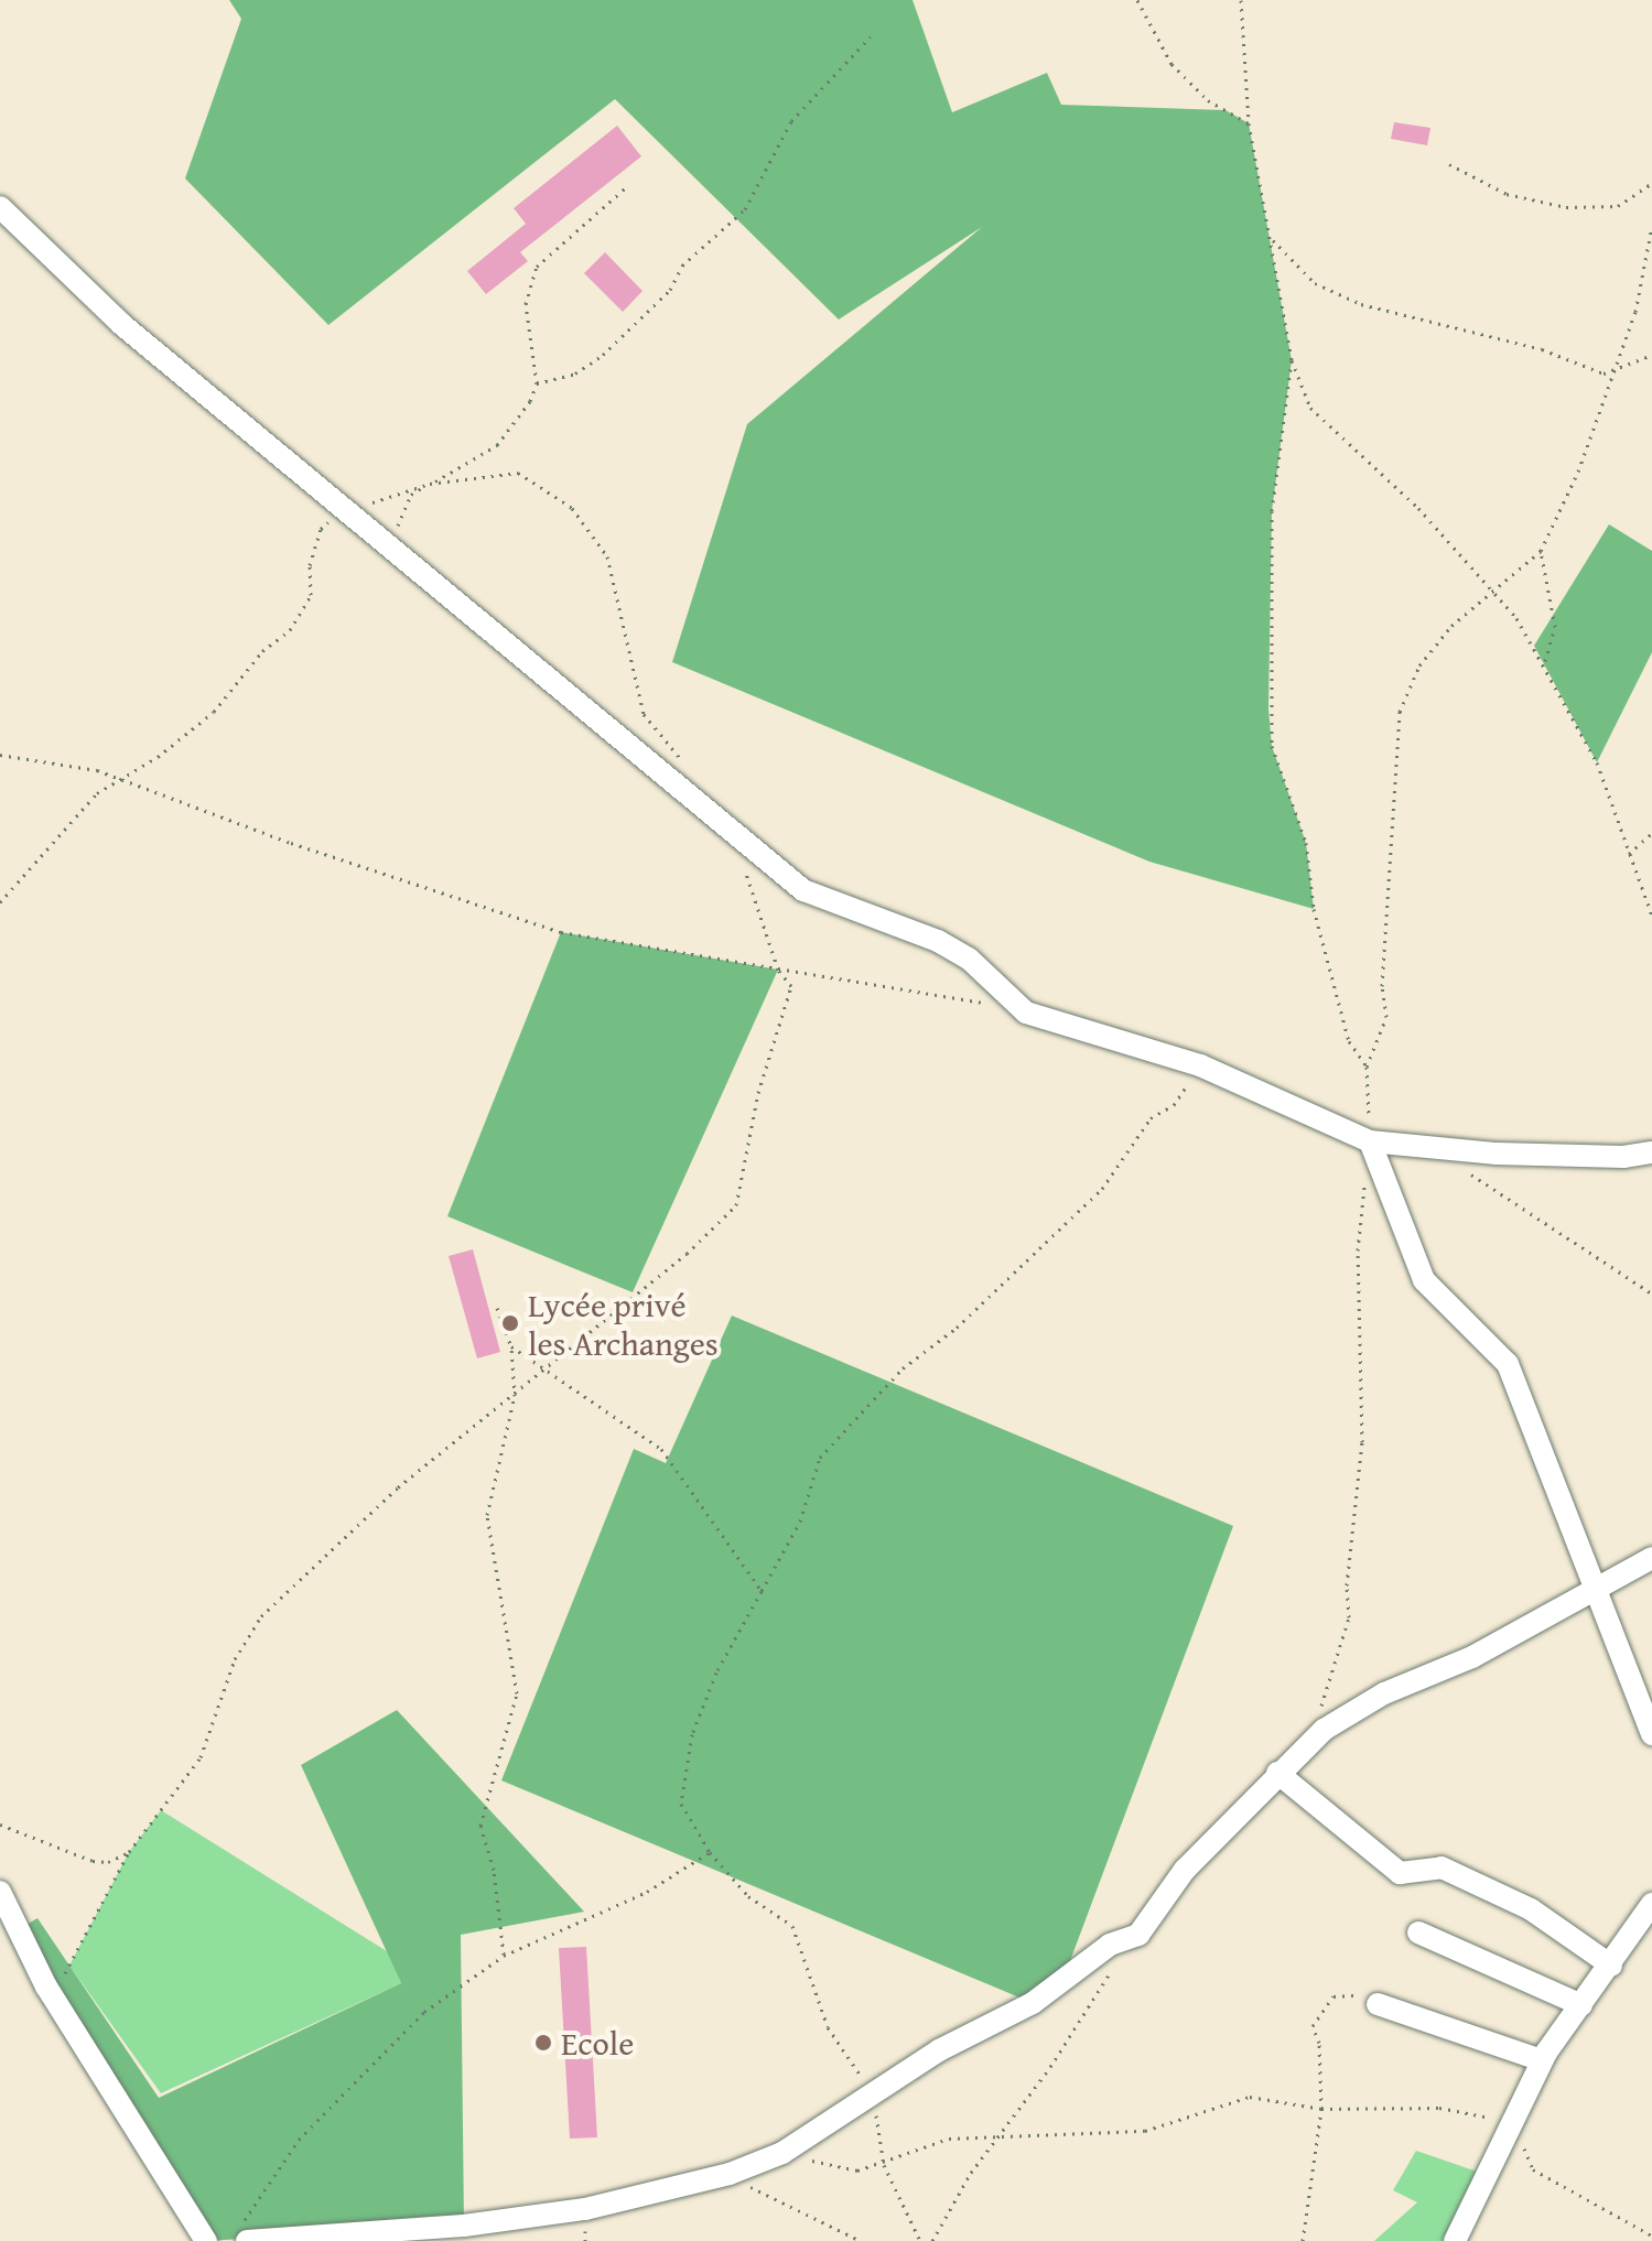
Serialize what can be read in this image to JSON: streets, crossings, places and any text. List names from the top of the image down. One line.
{"places":["Lycée privé les Archanges","Ecole"]}
